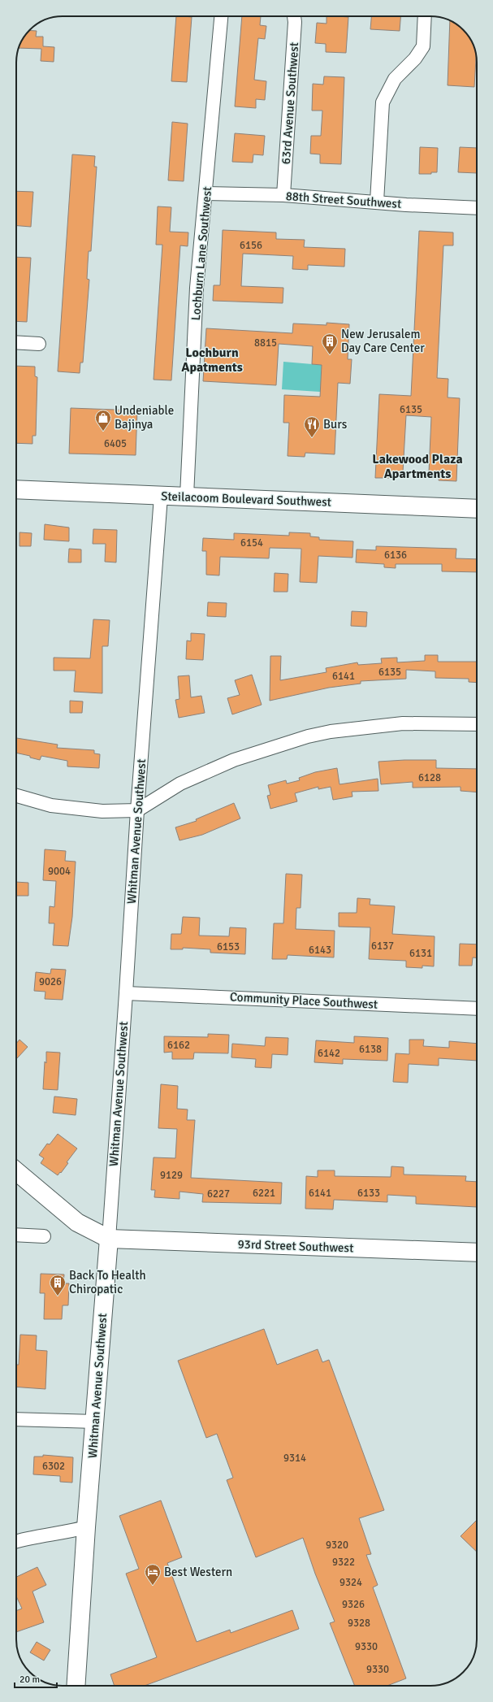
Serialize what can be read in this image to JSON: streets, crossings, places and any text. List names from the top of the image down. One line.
{"streets":{"street":["63rd Avenue Southwest","88th Street Southwest","Lochburn Lane Southwest","Steilacoom Boulevard Southwest","Whitman Avenue Southwest","Community Place Southwest","93rd Street Southwest"]},"crossings":[["63rd Avenue Southwest","88th Street Southwest"],["88th Street Southwest","Lochburn Lane Southwest"],["Lochburn Lane Southwest","Steilacoom Boulevard Southwest"],["Steilacoom Boulevard Southwest","Whitman Avenue Southwest"],["Whitman Avenue Southwest","Community Place Southwest"],["Whitman Avenue Southwest","93rd Street Southwest"]],"districts":["Lochburn Apatments","Lakewood Plaza Apartments"],"places":{"building":["New Jerusalem Day Care Center","Back To Health Chiropatic"],"shop":["Undeniable Bajinya"],"restaurant":["Burs"],"hotel":["Best Western"]},"house_numbers":["6156","8815","6135","6405","6154","6136","6135","6141","6128","9004","6137","6153","6143","6131","9026","6162","6138","6142","9129","6221","6141","6133","6227","9314","6302","9320","9322","9324","9326","9328","9330","9330"],"scale_bar":"20 m"}
